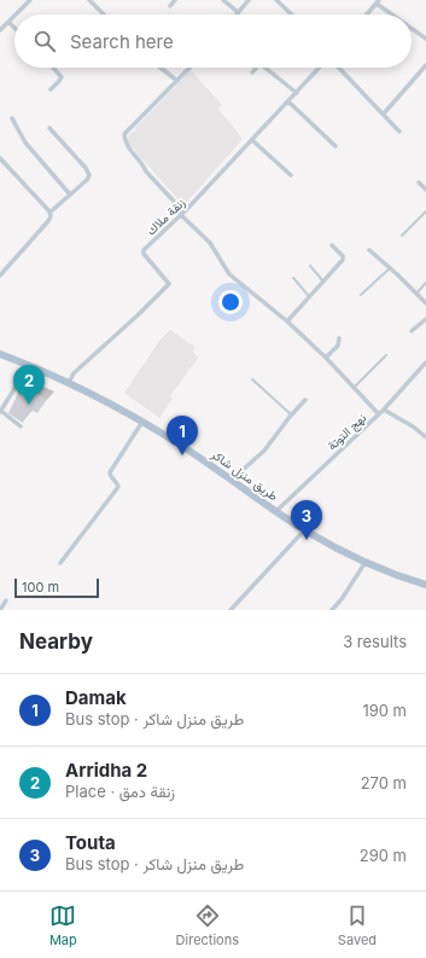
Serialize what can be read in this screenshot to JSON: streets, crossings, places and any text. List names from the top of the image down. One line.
{"streets":{"main road":["طريق منزل شاكر"],"street":["زنقة ملاك","نهج التوتة"]},"crossings":[["زنقة ملاك","طريق منزل شاكر"],["نهج التوتة","طريق منزل شاكر"]],"scale_bar":"100 m","page":{"search":"Search here","pins":["2","1","3"],"scale":"100 m","heading":["Nearby","3 results"],"list":[{"mark":"1","name":"Damak","note":"Bus stop · طريق منزل شاكر","value":"190 m"},{"mark":"2","name":"Arridha 2","note":"Place · زنقة دمق","value":"270 m"},{"mark":"3","name":"Touta","note":"Bus stop · طريق منزل شاكر","value":"290 m"}],"nav":["Map","Directions","Saved"]}}
